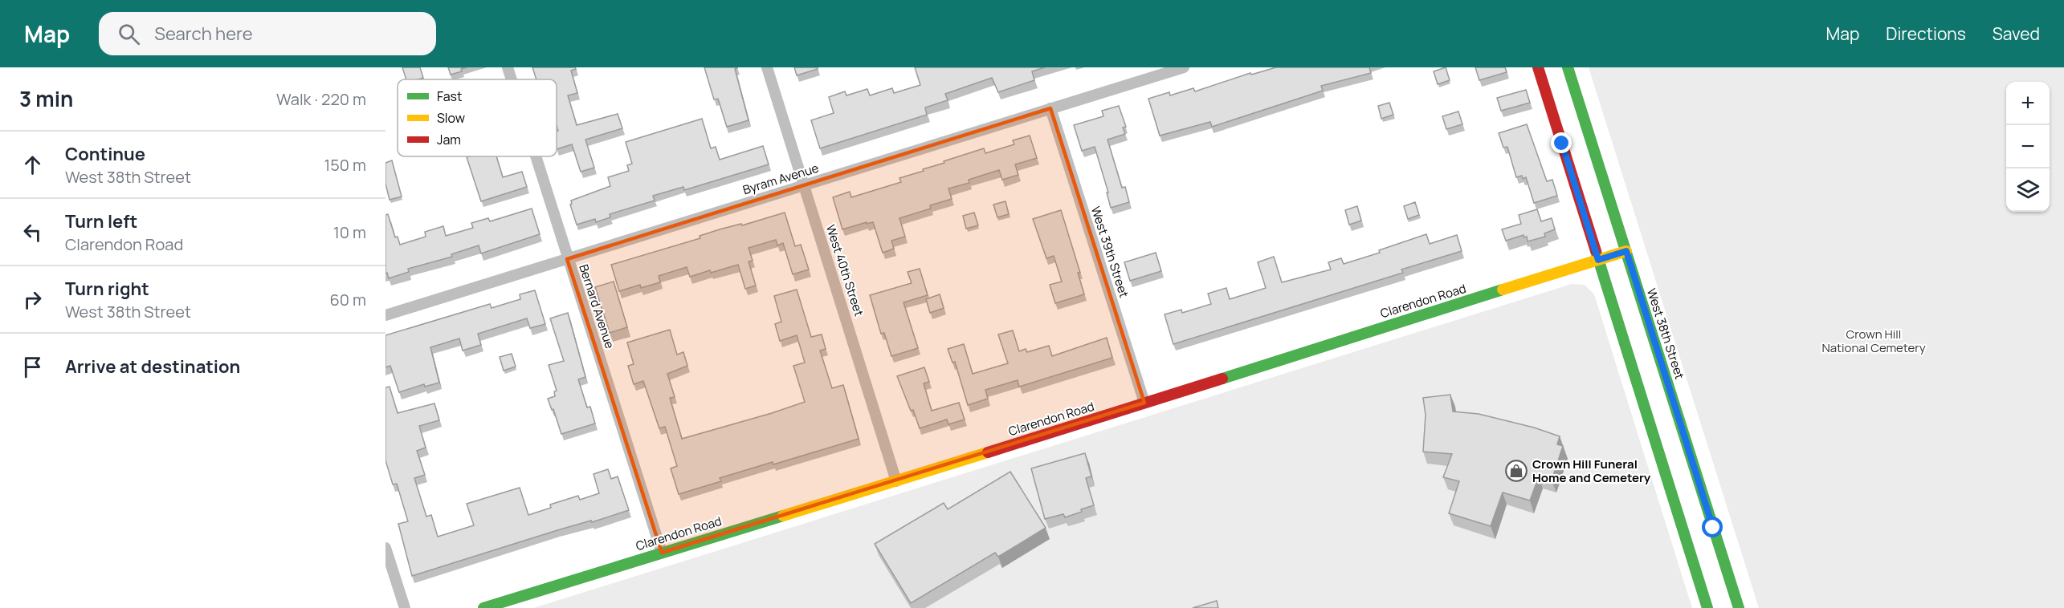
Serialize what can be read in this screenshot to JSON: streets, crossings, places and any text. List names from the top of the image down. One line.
{"streets":{"street":["Byram Avenue","West 39th Street","West 40th Street","Clarendon Road","Bernard Avenue","West 38th Street"]},"crossings":[["Byram Avenue","West 39th Street"],["Byram Avenue","West 40th Street"],["Byram Avenue","Bernard Avenue"],["West 39th Street","Clarendon Road"],["West 40th Street","Clarendon Road"],["Clarendon Road","Bernard Avenue"],["Clarendon Road","West 38th Street"]],"parks":["Crown Hill National Cemetery"],"places":{"shop":["Crown Hill Funeral Home and Cemetery"]},"legend":["Fast","Slow","Jam"],"page":{"header":"Map","search":"Search here","nav":["Map","Directions","Saved"],"heading":["3 min","Walk · 220 m"],"map_buttons":["+","−"],"list":[["Continue","West 38th Street","150 m"],["Turn left","Clarendon Road","10 m"],["Turn right","West 38th Street","60 m"],"Arrive at destination"]}}
